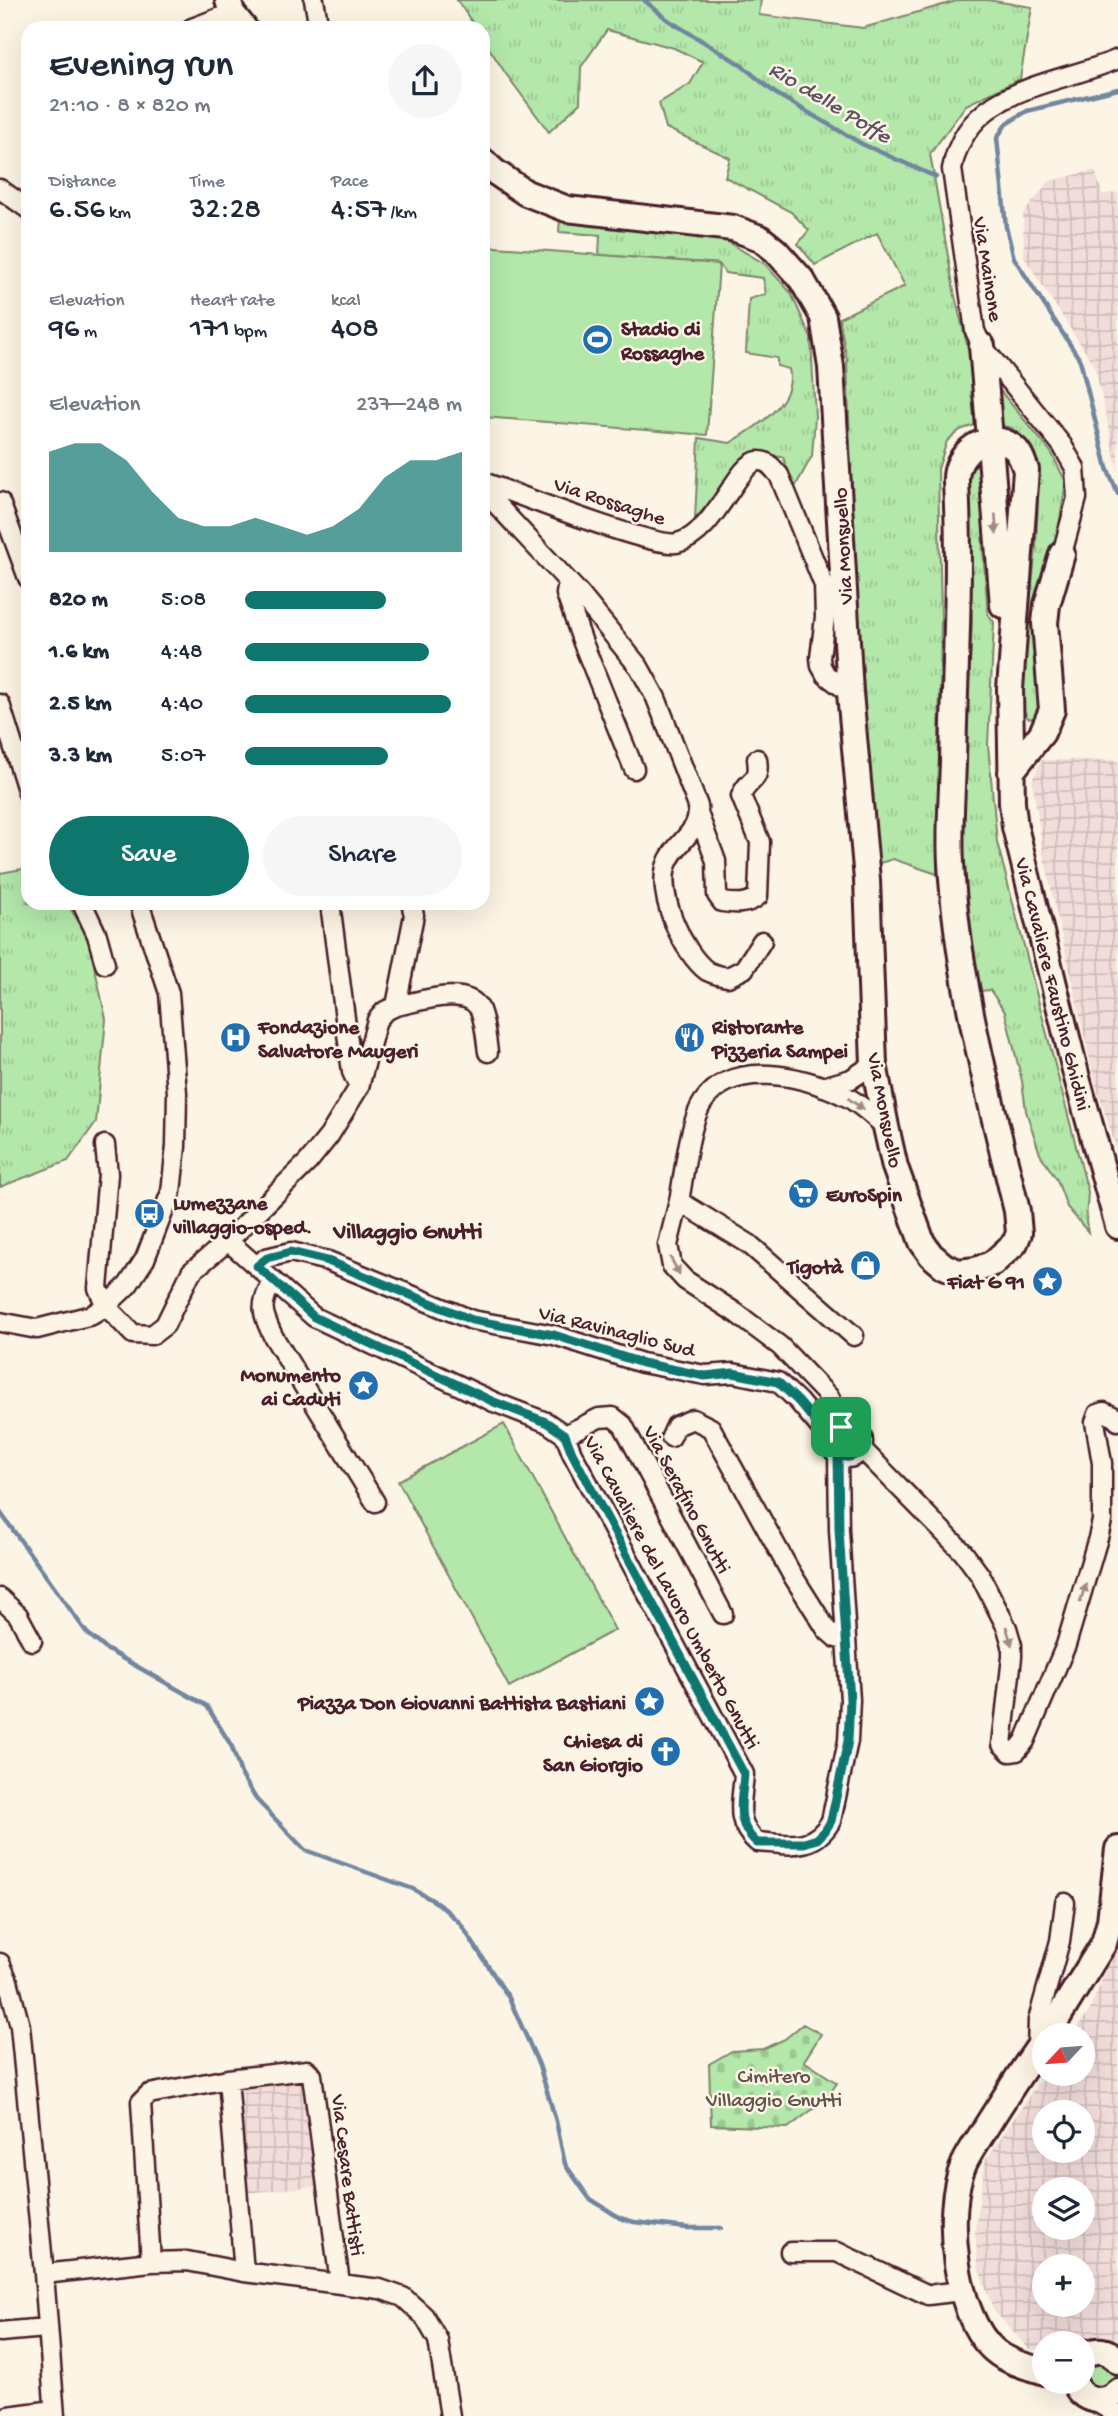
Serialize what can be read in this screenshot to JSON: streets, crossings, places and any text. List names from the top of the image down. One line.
{"streets":{"main road":["Via Monsuello","Via Cavaliere Faustino Ghidini"],"street":["Via Mainone","Via Rossaghe","Via Ravinaglio Sud","Via Serafino Gnutti","Via Cavaliere del Lavoro Umberto Gnutti","Via Cesare Battisti"]},"crossings":[["Via Rossaghe","Via Monsuello"],["Via Monsuello","Via Cavaliere Faustino Ghidini"],["Via Ravinaglio Sud","Via Cavaliere del Lavoro Umberto Gnutti"],["Via Serafino Gnutti","Via Cavaliere del Lavoro Umberto Gnutti"]],"districts":["Villaggio Gnutti"],"water":["Rio delle Poffe"],"parks":["Cimitero Villaggio Gnutti"],"places":{"sports":["Stadio di Rossaghe"],"hospital":["Fondazione Salvatore Maugeri"],"restaurant":["Ristorante Pizzeria Sampei"],"supermarket":["EuroSpin"],"bus stop":["Lumezzane villaggio-osped."],"shop":["Tigotà"],"place":["Fiat G 91","Monumento ai Caduti","Piazza Don Giovanni Battista Bastiani"],"church":["Chiesa di San Giorgio"]},"north":"bottom left","page":{"heading":["Evening run","21:10 · 8 × 820 m"],"stats":[["Distance","6.56 km"],["Time","32:28"],["Pace","4:57 /km"],["Elevation","96 m"],["Heart rate","171 bpm"],["kcal","408"]],"chart":["Elevation","237–248 m"],"list":[{"name":"820 m","note":"5:08"},{"name":"1.6 km","note":"4:48"},{"name":"2.5 km","note":"4:40"},{"name":"3.3 km","note":"5:07"}],"buttons":["Save","Share"],"map_buttons":["+","−"]}}
